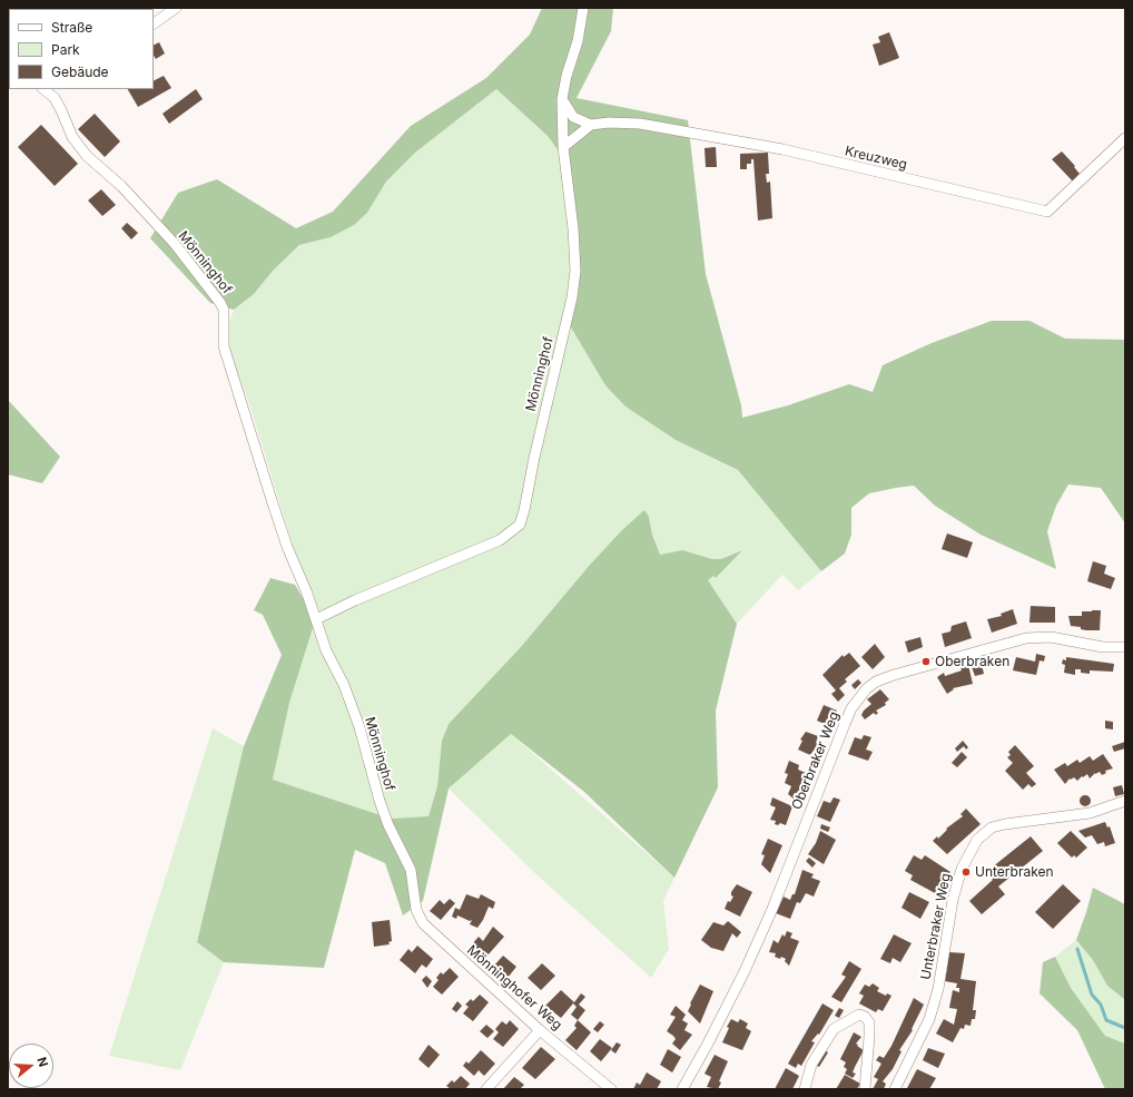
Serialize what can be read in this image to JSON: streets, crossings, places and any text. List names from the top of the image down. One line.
{"streets":{"street":["Kreuzweg","Mönninghof","Oberbraker Weg","Unterbraker Weg","Mönninghofer Weg"]},"crossings":[["Mönninghof","Mönninghofer Weg"]],"places":["Oberbraken","Unterbraken"],"legend":["Straße","Park","Gebäude"],"north":"right"}
